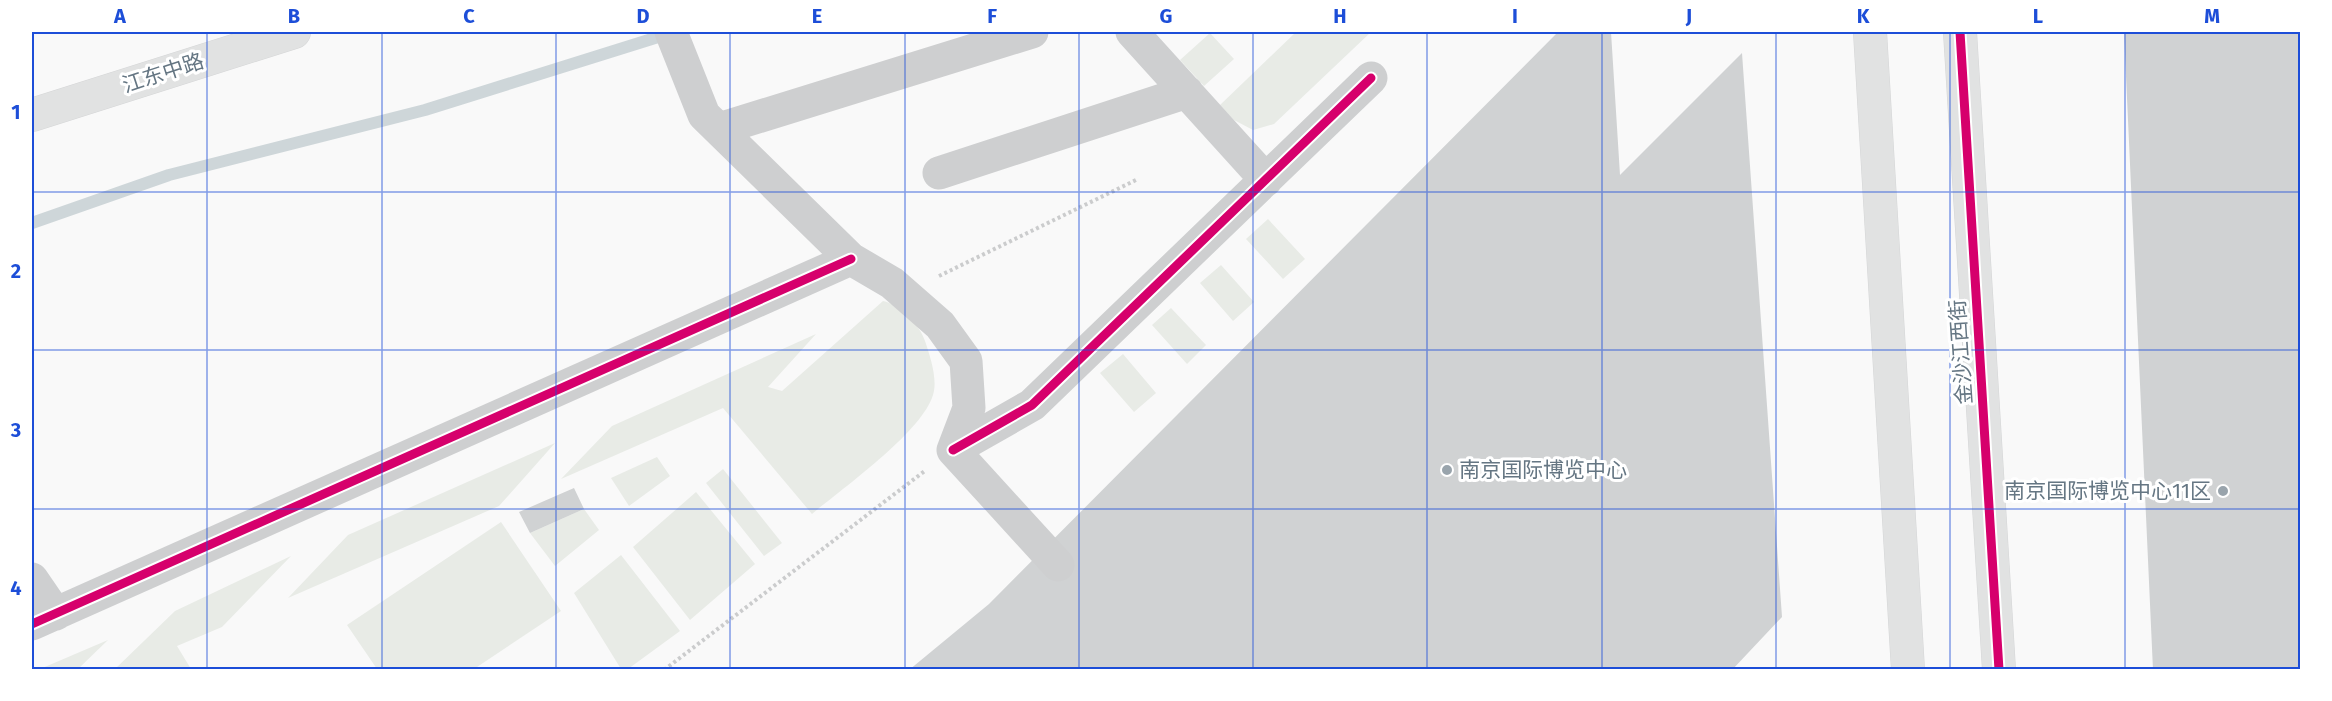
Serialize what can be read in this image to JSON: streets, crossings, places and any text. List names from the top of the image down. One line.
{"streets":{"street":["江东中路","金沙江西街"]},"places":["南京国际博览中心","南京国际博览中心11区"],"grid":{"columns":["A","B","C","D","E","F","G","H","I","J","K","L","M"],"rows":["1","2","3","4"]}}
